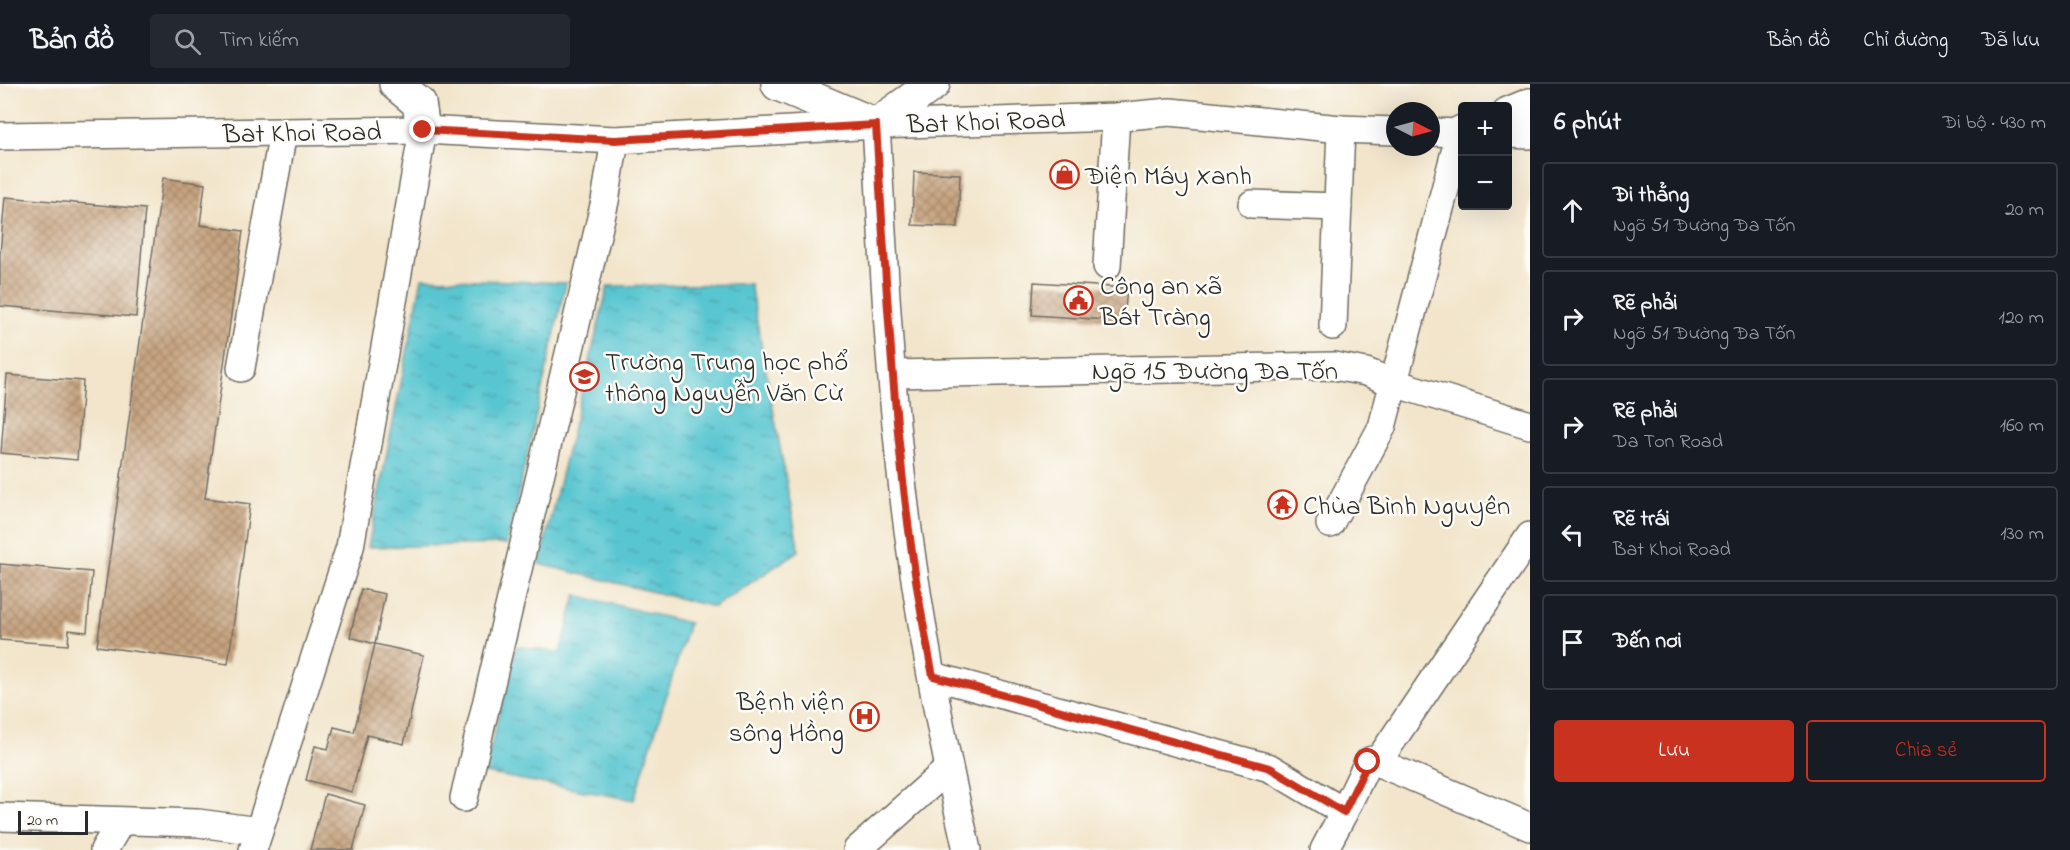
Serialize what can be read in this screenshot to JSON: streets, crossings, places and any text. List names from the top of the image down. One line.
{"streets":{"street":["Bat Khoi Road","Ngõ 15 Đường Đa Tốn"]},"places":{"shop":["Điện Máy Xanh"],"public building":["Công an xã Bát Tràng"],"school or university":["Trường Trung học phổ thông Nguyễn Văn Cừ"],"temple":["Chùa Bình Nguyên"],"hospital":["Bệnh viện sông Hồng"]},"scale_bar":"20 m","north":"right","page":{"header":"Bản đồ","search":"Tìm kiếm","nav":["Bản đồ","Chỉ đường","Đã lưu"],"heading":["6 phút","Đi bộ · 430 m"],"map_buttons":["+","−"],"list":[["Đi thẳng","Ngõ 51 Đường Đa Tốn","20 m"],["Rẽ phải","Ngõ 51 Đường Đa Tốn","120 m"],["Rẽ phải","Da Ton Road","160 m"],["Rẽ trái","Bat Khoi Road","130 m"],"Đến nơi"],"buttons":["Lưu","Chia sẻ"],"scale":"20 m"}}
